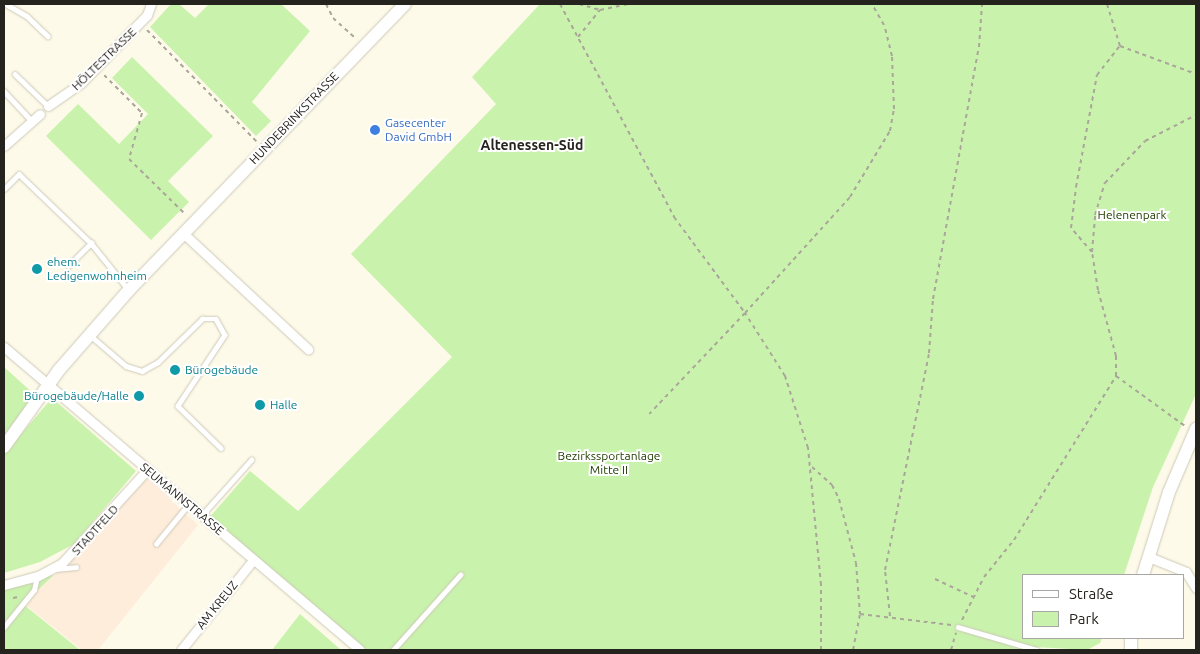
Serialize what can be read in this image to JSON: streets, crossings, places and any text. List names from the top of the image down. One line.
{"streets":{"street":["HÖLTESTRASSE","HUNDEBRINKSTRASSE","SEUMANNSTRASSE","STADTFELD","AM KREUZ"]},"crossings":[["HUNDEBRINKSTRASSE","SEUMANNSTRASSE"],["SEUMANNSTRASSE","STADTFELD"],["SEUMANNSTRASSE","AM KREUZ"]],"districts":["Altenessen-Süd"],"parks":["Helenenpark","Bezirkssportanlage Mitte II"],"places":["Gasecenter David GmbH","ehem. Ledigenwohnheim","Bürogebäude","Bürogebäude/Halle","Halle"],"legend":["Straße","Park"]}
